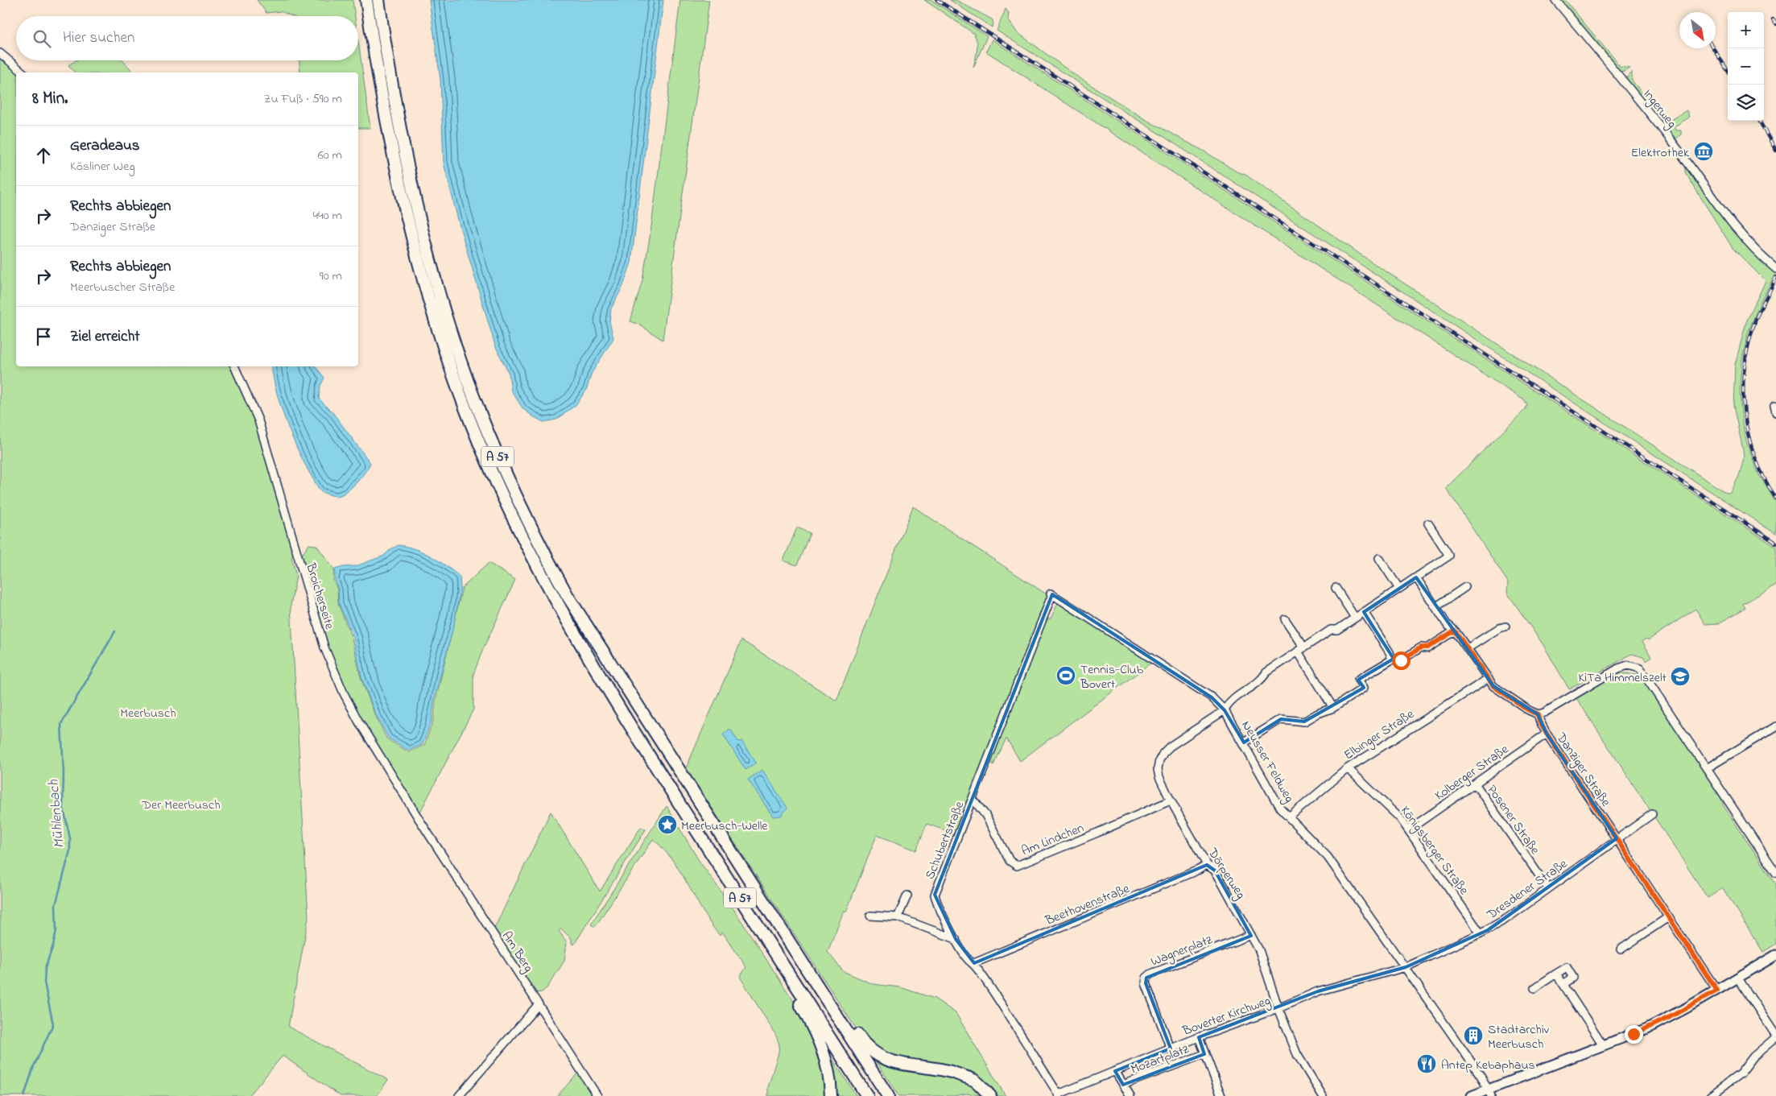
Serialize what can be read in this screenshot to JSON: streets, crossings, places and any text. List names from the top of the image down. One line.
{"streets":{"highway":["A 57"],"street":["Ingerweg","Broicherseite","Elbinger Straße","Neusser Feldweg","Danziger Straße","Kolberger Straße","Posener Straße","Am Lindchen","Schubertstraße","Königsberger Straße","Dörperweg","Dresdener Straße","Beethovenstraße","Wagnerplatz","Am Berg","Boverter Kirchweg","Mozartplatz"]},"crossings":[["Broicherseite","Am Berg"],["Elbinger Straße","Neusser Feldweg"],["Elbinger Straße","Königsberger Straße"],["Neusser Feldweg","Schubertstraße"],["Neusser Feldweg","Dörperweg"],["Neusser Feldweg","Dresdener Straße"],["Neusser Feldweg","Boverter Kirchweg"],["Danziger Straße","Kolberger Straße"],["Danziger Straße","Dresdener Straße"],["Kolberger Straße","Posener Straße"],["Kolberger Straße","Königsberger Straße"],["Posener Straße","Dresdener Straße"],["Am Lindchen","Schubertstraße"],["Am Lindchen","Dörperweg"],["Schubertstraße","Beethovenstraße"],["Schubertstraße","Boverter Kirchweg"],["Königsberger Straße","Dresdener Straße"],["Dörperweg","Beethovenstraße"],["Dörperweg","Wagnerplatz"],["Dörperweg","Boverter Kirchweg"],["Dresdener Straße","Boverter Kirchweg"],["Wagnerplatz","Boverter Kirchweg"]],"water":["Mühlenbach"],"parks":["Meerbusch","Der Meerbusch"],"places":{"museum":["Elektrothek"],"sports":["Tennis-Club Bovert"],"school or university":["KiTa Himmelszelt"],"place":["Meerbusch-Welle"],"building":["Stadtarchiv Meerbusch"],"restaurant":["Antep Kebaphaus"]},"north":"bottom right","page":{"map_buttons":["+","−"],"search":"Hier suchen","heading":["8 Min.","Zu Fuß · 590 m"],"list":[["Geradeaus","Kösliner Weg","60 m"],["Rechts abbiegen","Danziger Straße","440 m"],["Rechts abbiegen","Meerbuscher Straße","90 m"],"Ziel erreicht"]}}
